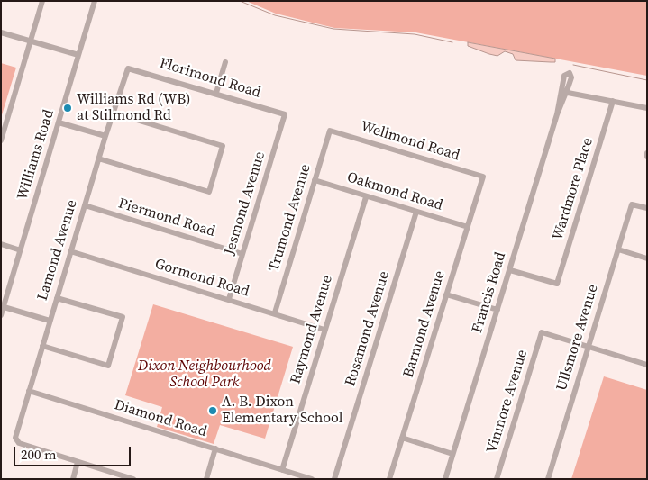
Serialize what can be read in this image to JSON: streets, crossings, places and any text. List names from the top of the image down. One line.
{"streets":{"street":["Florimond Road","Wellmond Road","Williams Road","Wardmore Place","Oakmond Road","Jesmond Avenue","Piermond Road","Trumond Avenue","Lamond Avenue","Gormond Road","Francis Road","Barmond Avenue","Rosamond Avenue","Raymond Avenue","Ullsmore Avenue","Vinmore Avenue","Diamond Road"]},"crossings":[["Florimond Road","Jesmond Avenue"],["Florimond Road","Lamond Avenue"],["Wellmond Road","Trumond Avenue"],["Wellmond Road","Barmond Avenue"],["Wardmore Place","Francis Road"],["Oakmond Road","Trumond Avenue"],["Oakmond Road","Barmond Avenue"],["Oakmond Road","Rosamond Avenue"],["Oakmond Road","Raymond Avenue"],["Jesmond Avenue","Piermond Road"],["Jesmond Avenue","Gormond Road"],["Piermond Road","Lamond Avenue"],["Trumond Avenue","Gormond Road"],["Lamond Avenue","Gormond Road"],["Lamond Avenue","Diamond Road"],["Gormond Road","Raymond Avenue"],["Raymond Avenue","Diamond Road"],["Ullsmore Avenue","Vinmore Avenue"]],"parks":["Dixon Neighbourhood School Park"],"places":["Williams Rd (WB) at Stilmond Rd","A. B. Dixon Elementary School"],"scale_bar":"200 m"}
